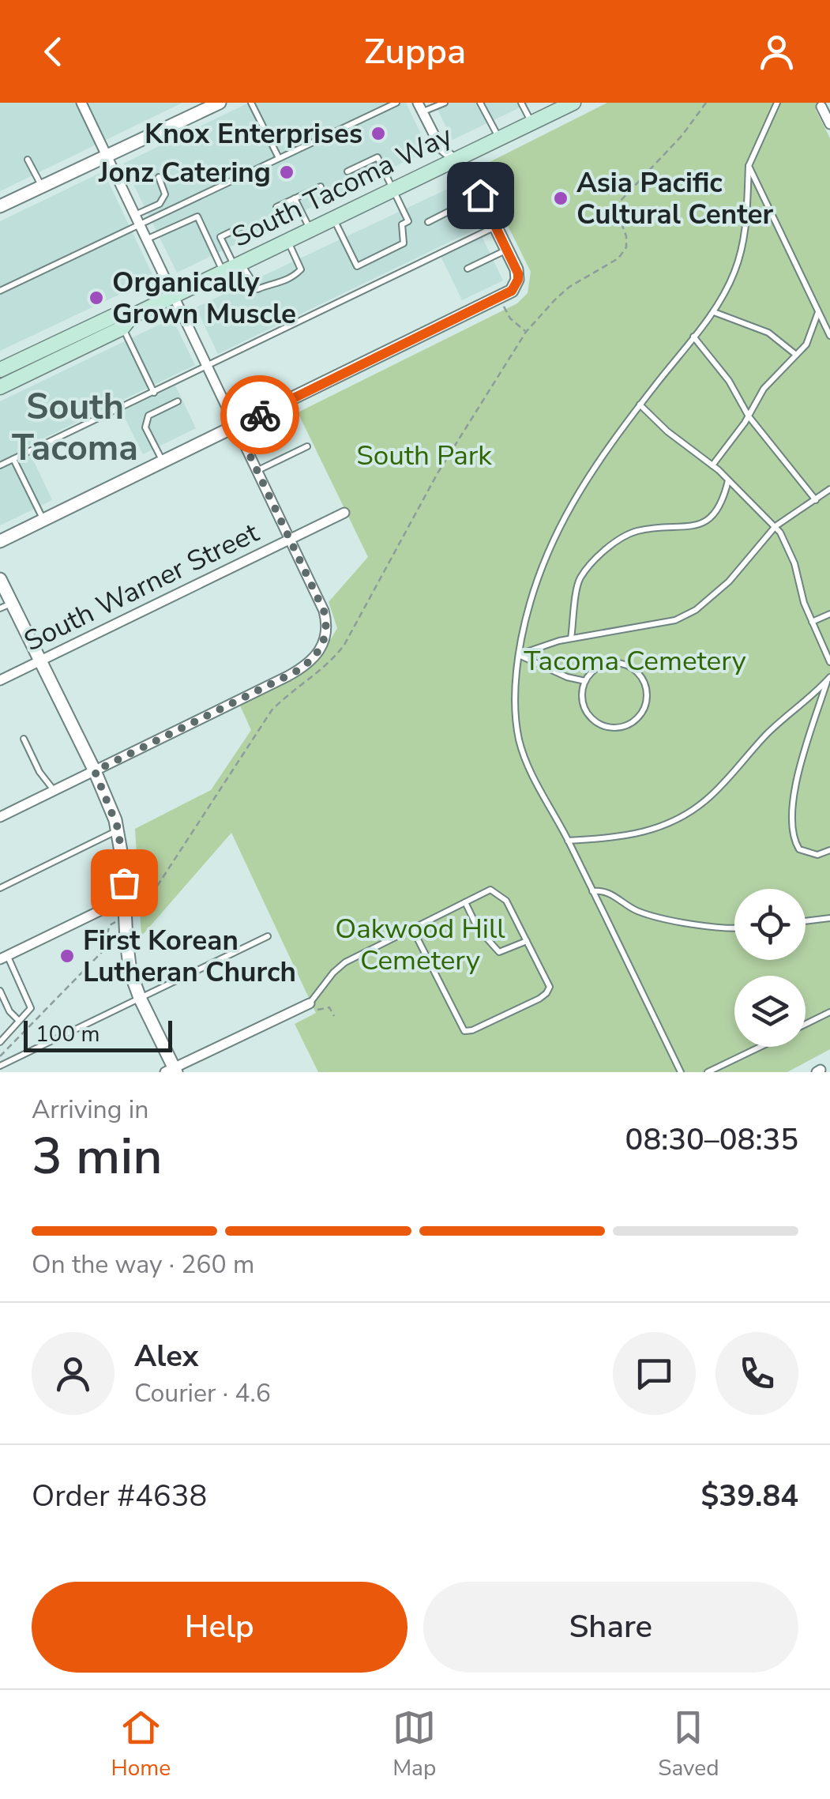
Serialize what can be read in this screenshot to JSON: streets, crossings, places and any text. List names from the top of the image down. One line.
{"streets":{"main road":["South Tacoma Way"],"street":["South Warner Street"]},"districts":["South Tacoma"],"parks":["South Park","Tacoma Cemetery","Oakwood Hill Cemetery"],"places":["Knox Enterprises","Jonz Catering","Asia Pacific Cultural Center","Organically Grown Muscle","First Korean Lutheran Church"],"scale_bar":"100 m","page":{"header":"Zuppa","scale":"100 m","heading":["3 min","Arriving in","08:30–08:35"],"panel":["Alex","Courier · 4.6","Order #4638","$39.84"],"bar":"On the way · 260 m","buttons":["Help","Share"],"tabs":["Home","Map","Saved"]}}
